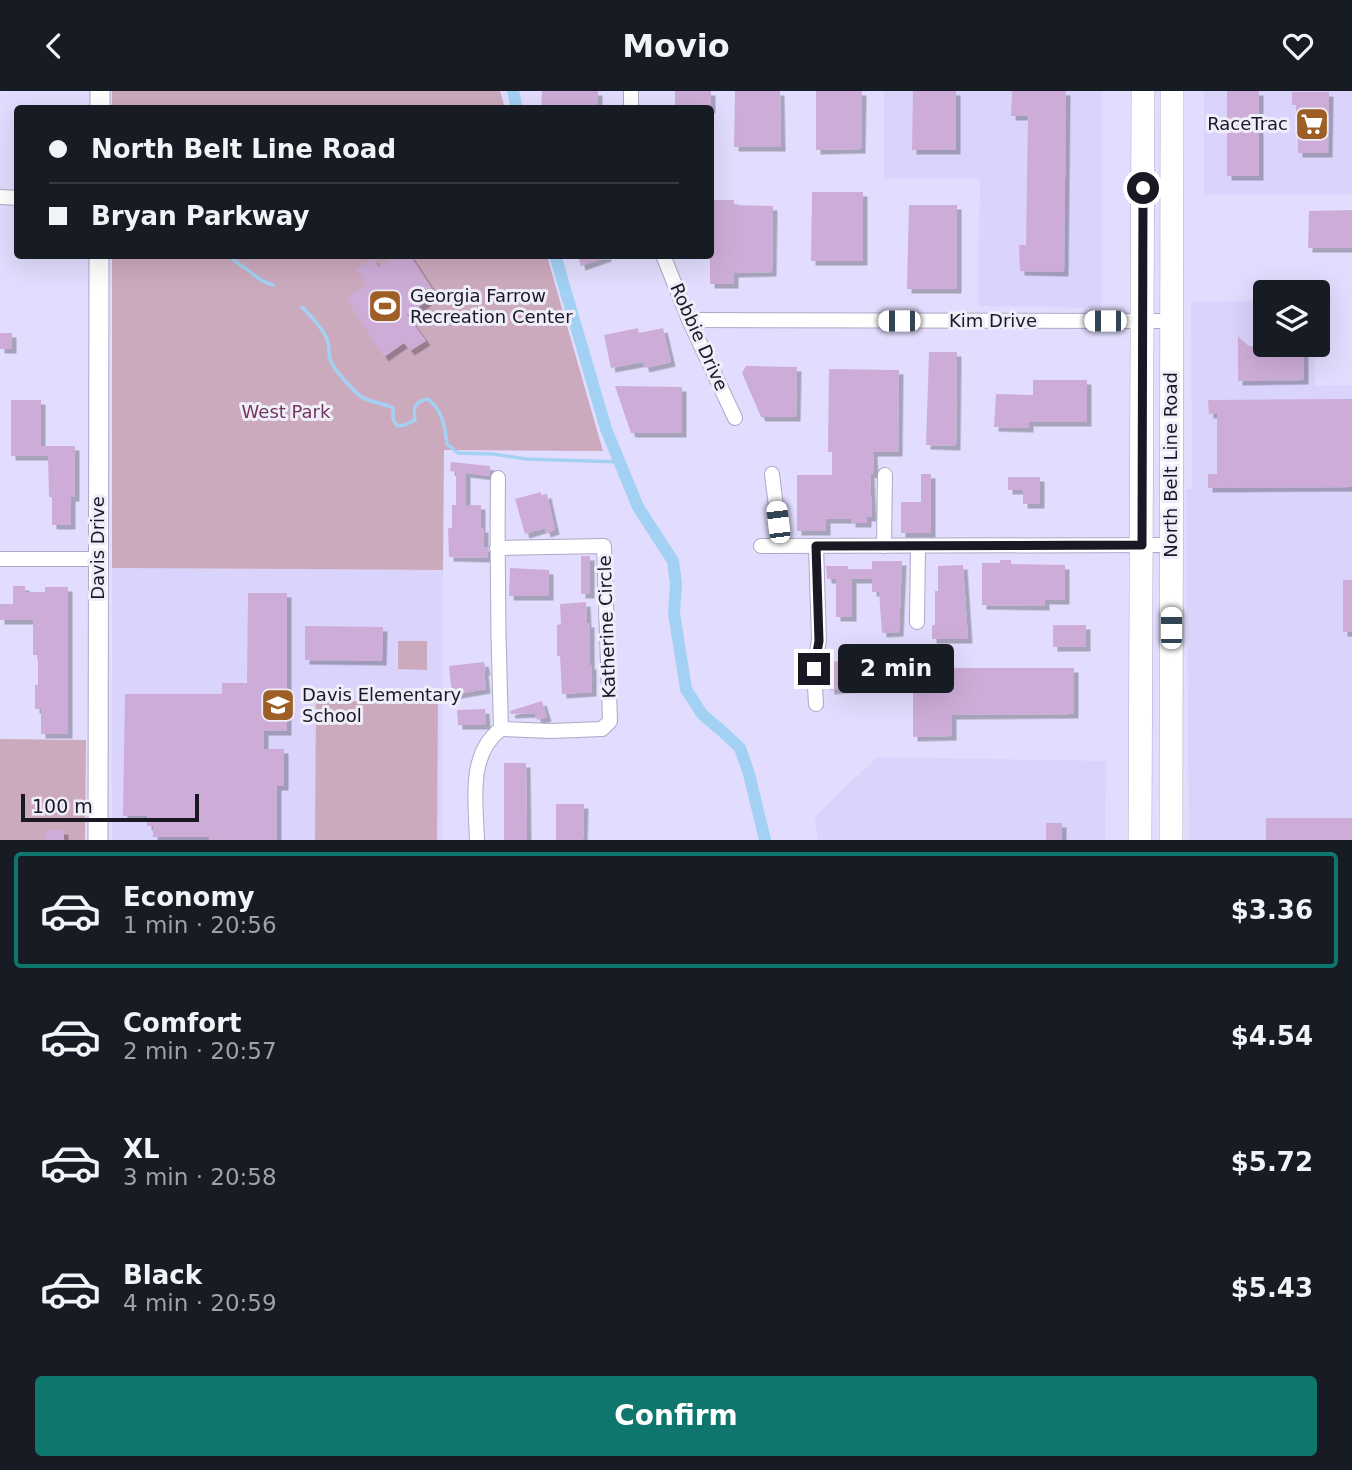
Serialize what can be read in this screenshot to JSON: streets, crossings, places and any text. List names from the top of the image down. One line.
{"streets":{"main road":["North Belt Line Road"],"street":["Kim Drive","Robbie Drive","Davis Drive","Katherine Circle"]},"crossings":[["Kim Drive","Robbie Drive"],["Kim Drive","North Belt Line Road"]],"parks":["West Park"],"places":{"supermarket":["RaceTrac"],"sports":["Georgia Farrow Recreation Center"],"school or university":["Davis Elementary School"]},"scale_bar":"100 m","page":{"header":"Movio","banner":["North Belt Line Road","Bryan Parkway"],"bubble":"2 min","scale":"100 m","list":[{"name":"Economy","note":"1 min · 20:56","value":"$3.36"},{"name":"Comfort","note":"2 min · 20:57","value":"$4.54"},{"name":"XL","note":"3 min · 20:58","value":"$5.72"},{"name":"Black","note":"4 min · 20:59","value":"$5.43"}],"buttons":"Confirm"}}
